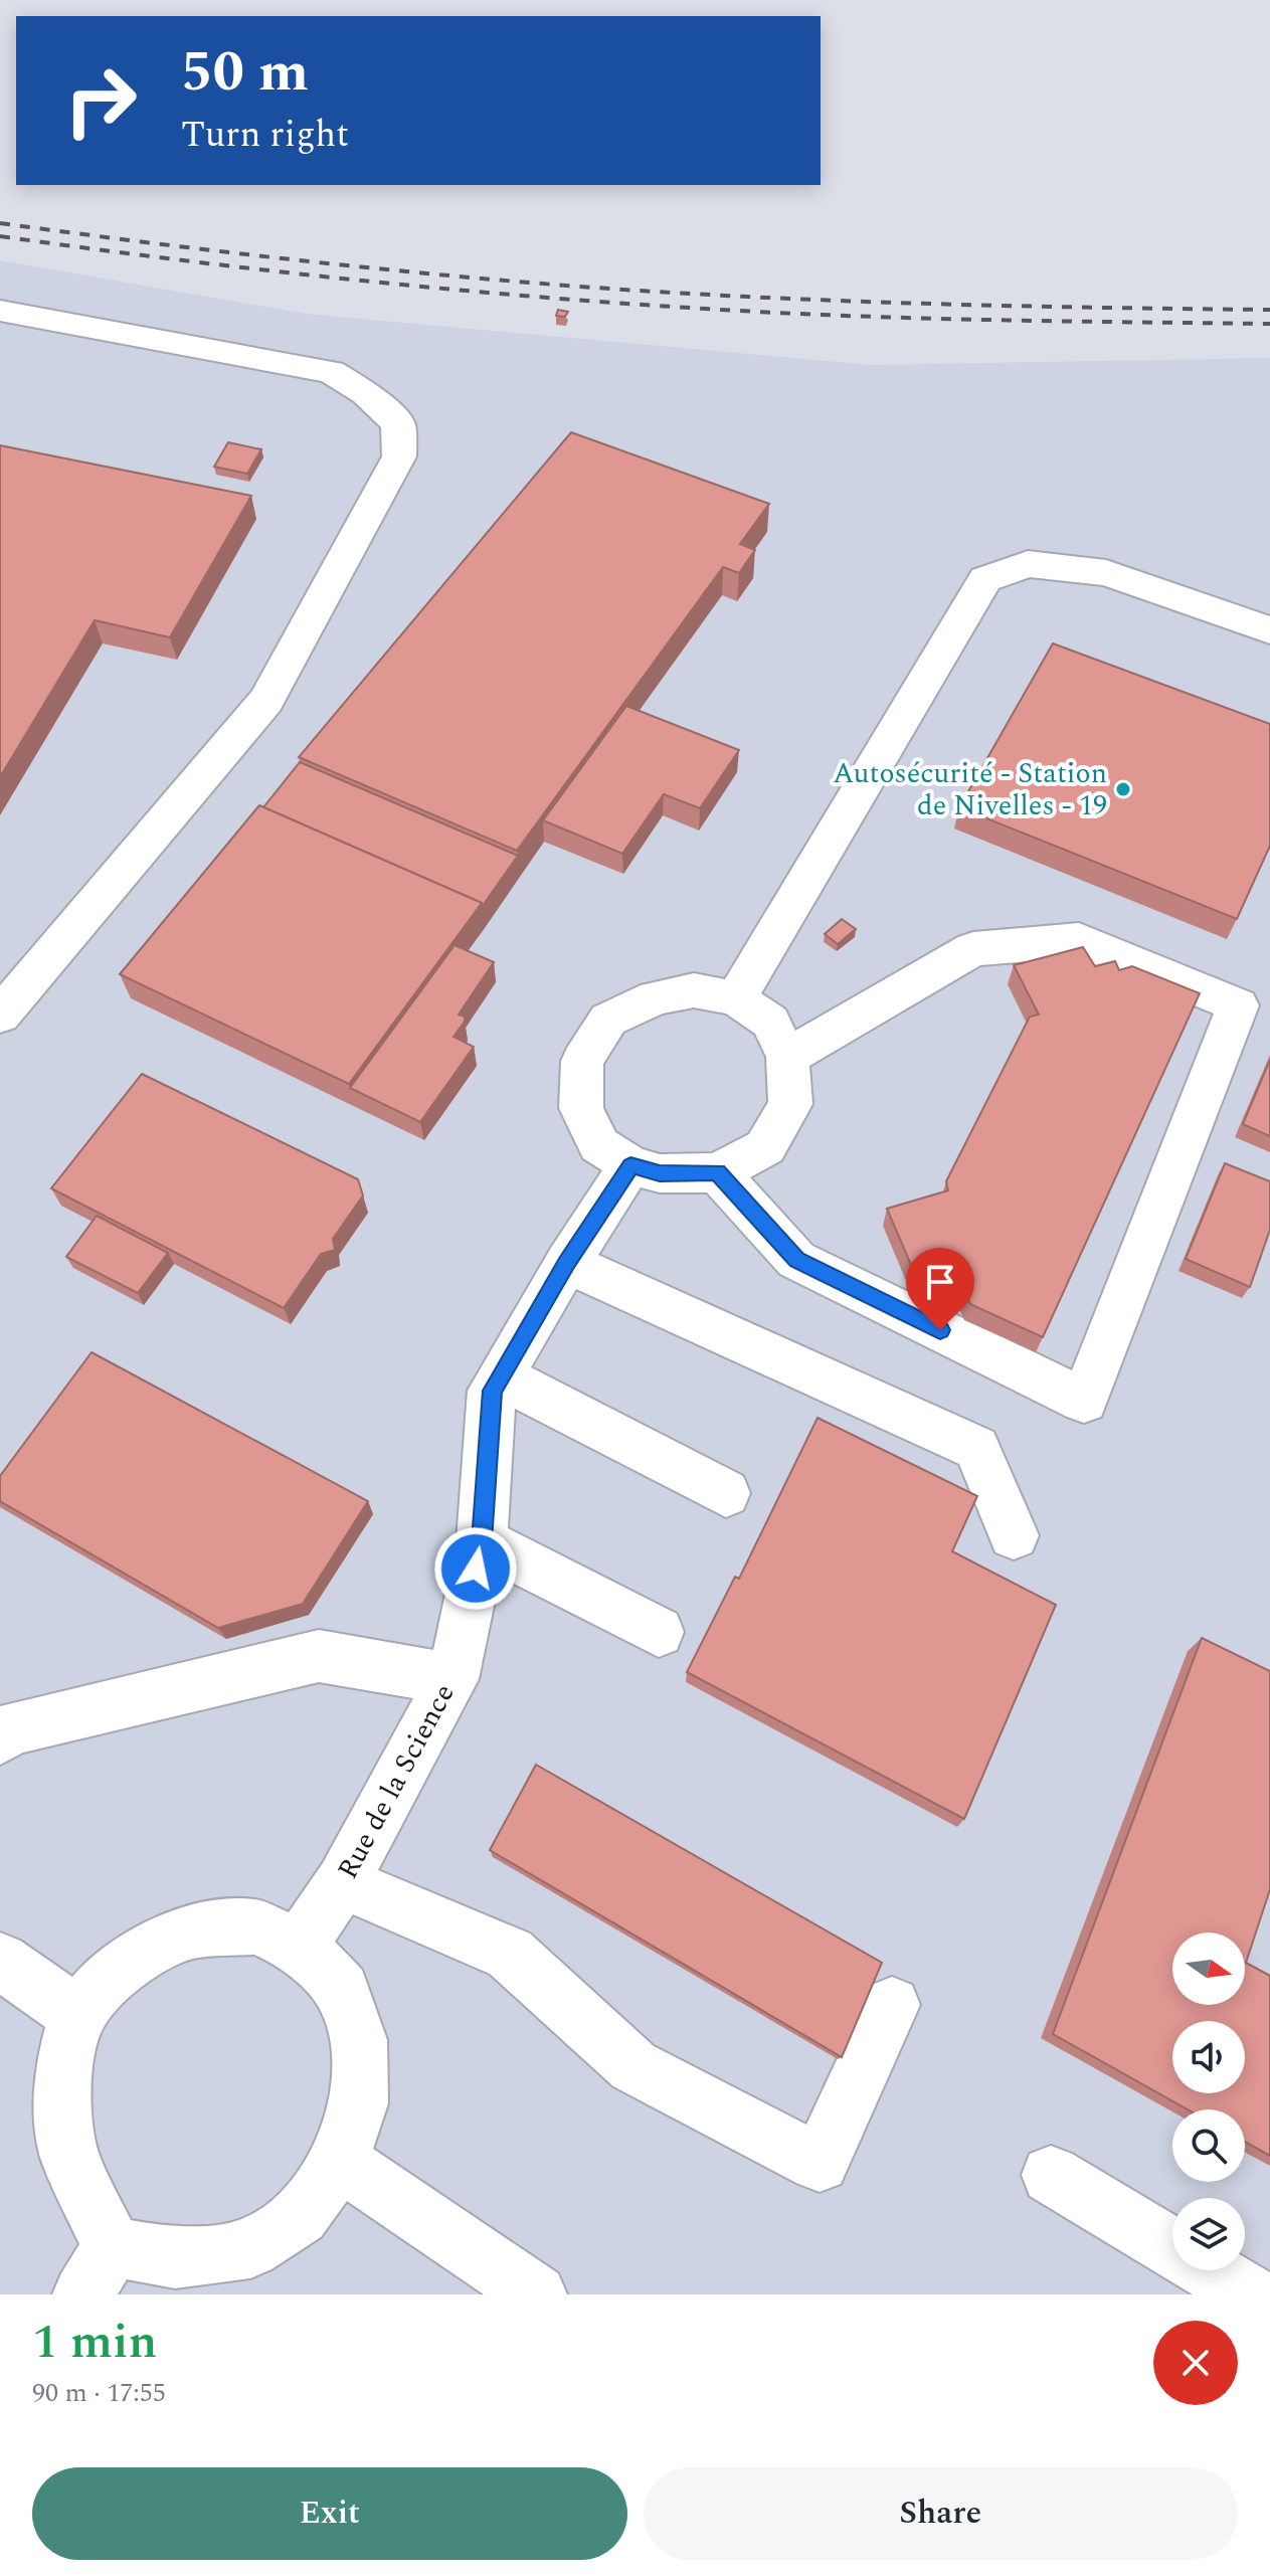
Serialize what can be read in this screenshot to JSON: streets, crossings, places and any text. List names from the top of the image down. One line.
{"streets":{"street":["Rue de la Science"]},"places":["Autosécurité - Station de Nivelles - 19"],"north":"right","page":{"turn":["50 m","Turn right"],"heading":["1 min","90 m · 17:55"],"buttons":["Exit","Share"]}}
